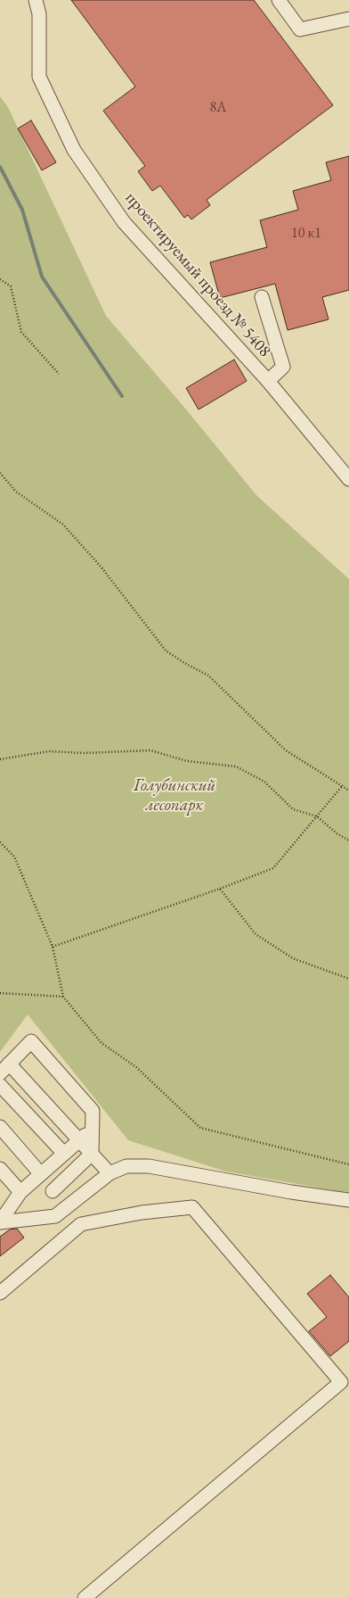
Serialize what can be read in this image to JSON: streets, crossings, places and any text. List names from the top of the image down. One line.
{"streets":{"street":["проектируемый проезд № 5408"]},"parks":["Голубинский лесопарк"],"house_numbers":["8А","10 к1"]}
